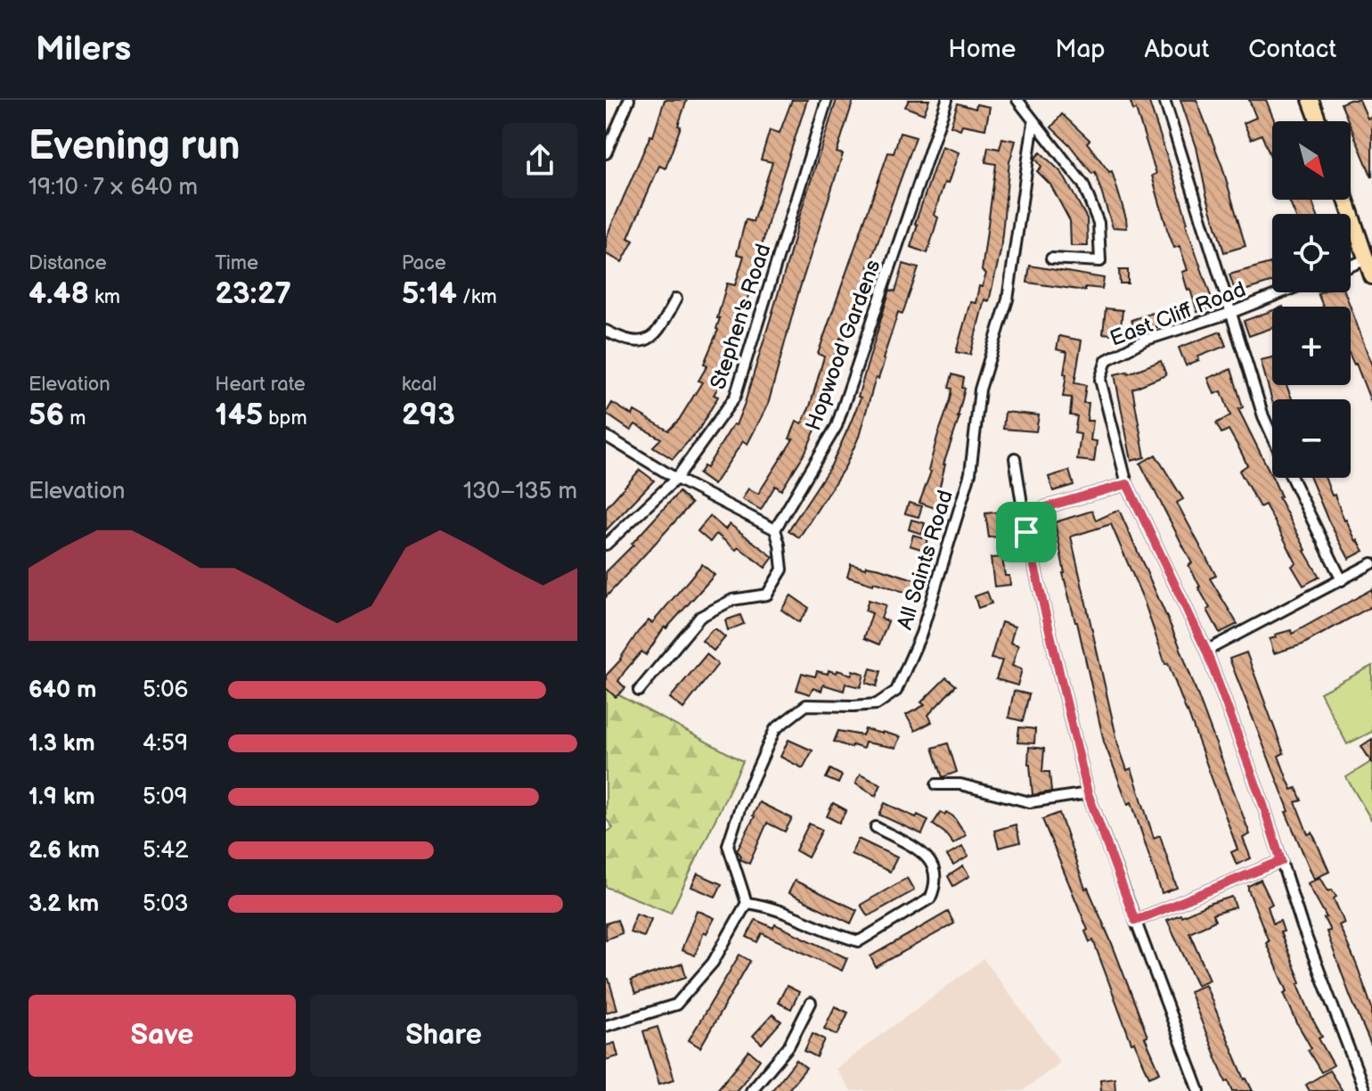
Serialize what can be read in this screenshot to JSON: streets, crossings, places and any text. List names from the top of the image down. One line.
{"streets":{"street":["East Cliff Road","Stephen's Road","Hopwood Gardens","All Saints Road"]},"north":"bottom right","page":{"header":"Milers","nav":["Home","Map","About","Contact"],"heading":["Evening run","19:10 · 7 × 640 m"],"map_buttons":["+","−"],"stats":[["Distance","4.48 km"],["Time","23:27"],["Pace","5:14 /km"],["Elevation","56 m"],["Heart rate","145 bpm"],["kcal","293"]],"chart":["Elevation","130–135 m"],"list":[{"name":"640 m","note":"5:06"},{"name":"1.3 km","note":"4:59"},{"name":"1.9 km","note":"5:09"},{"name":"2.6 km","note":"5:42"},{"name":"3.2 km","note":"5:03"}],"buttons":["Save","Share"]}}
